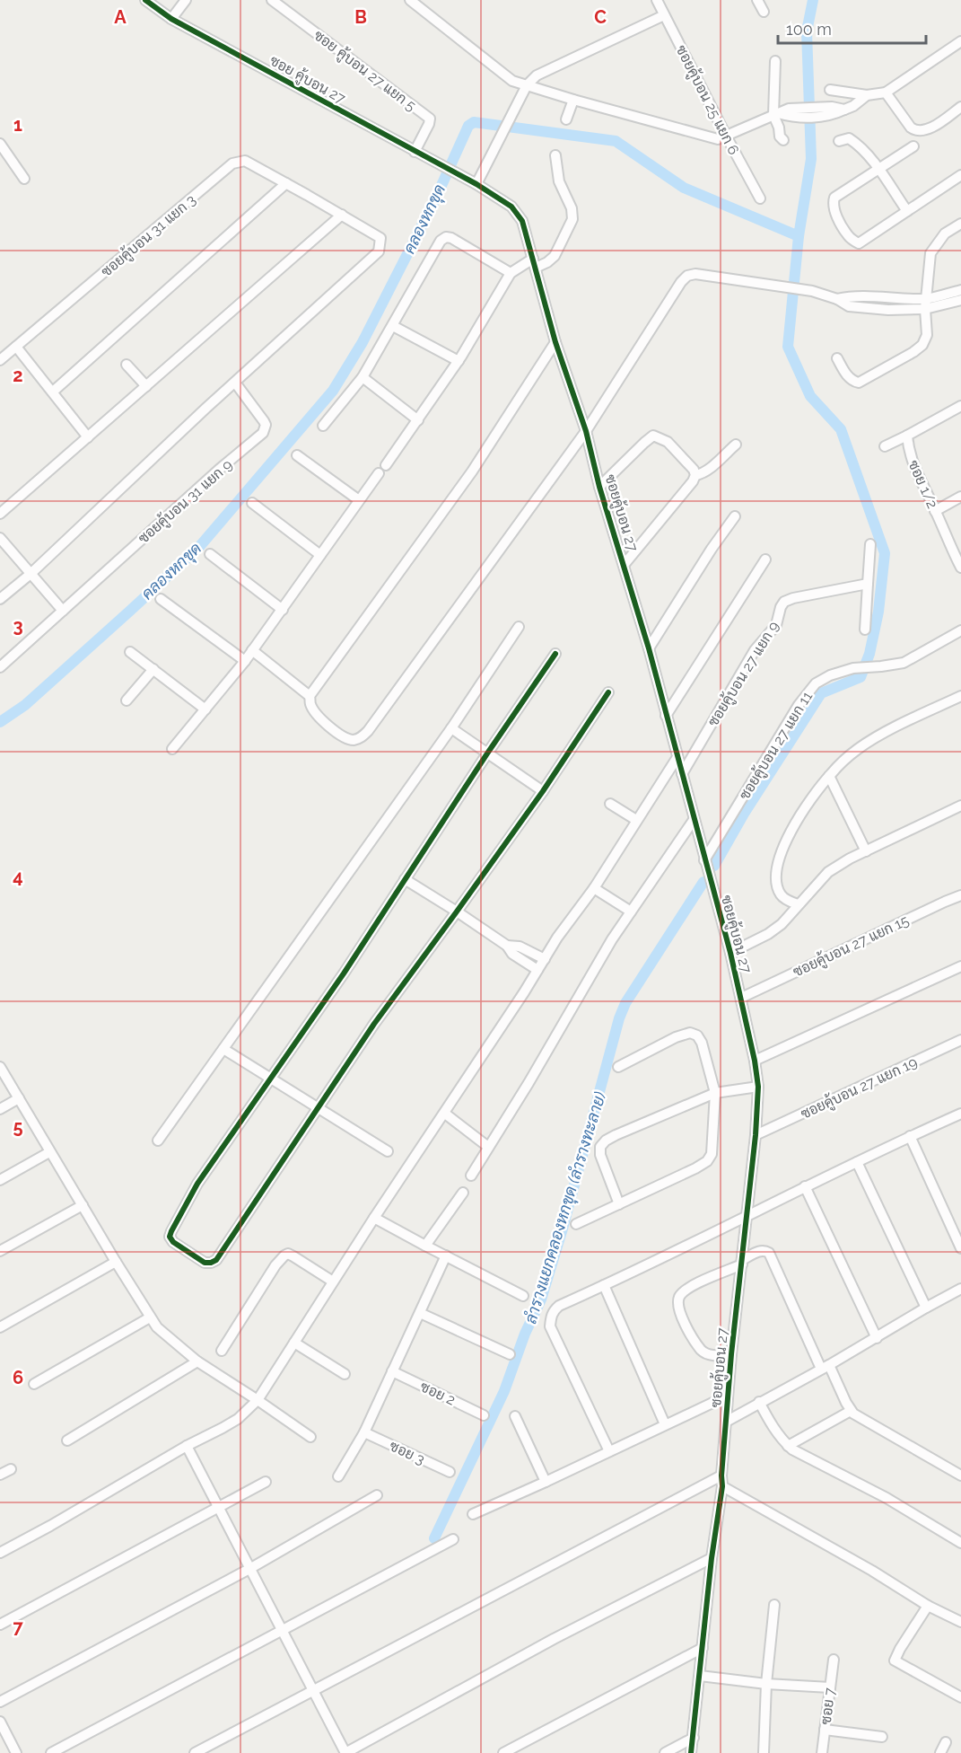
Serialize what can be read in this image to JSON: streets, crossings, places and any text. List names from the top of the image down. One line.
{"streets":{"street":["ซอย คู้บอน 27 แยก 5","ซอย คู้บอน 27","ซอยคู้บอน 25 แยก 6","ซอยคู้บอน 31 แยก 3","ซอย 1/2","ซอยคู้บอน 31 แยก 9","ซอยคู้บอน 27","ซอยคู้บอน 27 แยก 9","ซอยคู้บอน 27 แยก 11","ซอยคู้บอน 27 แยก 15","ซอยคู้บอน 27 แยก 19","ซอย 2","ซอย 3","ซอย 7"]},"crossings":[["ซอย คู้บอน 27 แยก 5","ซอย คู้บอน 27"],["ซอย คู้บอน 27","ซอยคู้บอน 27"],["ซอยคู้บอน 31 แยก 3","ซอยคู้บอน 31 แยก 9"],["ซอยคู้บอน 27","ซอยคู้บอน 27 แยก 9"],["ซอยคู้บอน 27","ซอยคู้บอน 27 แยก 11"],["ซอยคู้บอน 27","ซอยคู้บอน 27 แยก 15"],["ซอยคู้บอน 27","ซอยคู้บอน 27 แยก 19"]],"water":["คลองหกขุด","ลำรางแยกคลองหกขุด (ลำรางทะลาย)"],"scale_bar":"100 m","grid":{"columns":["A","B","C"],"rows":["1","2","3","4","5","6","7"]}}
